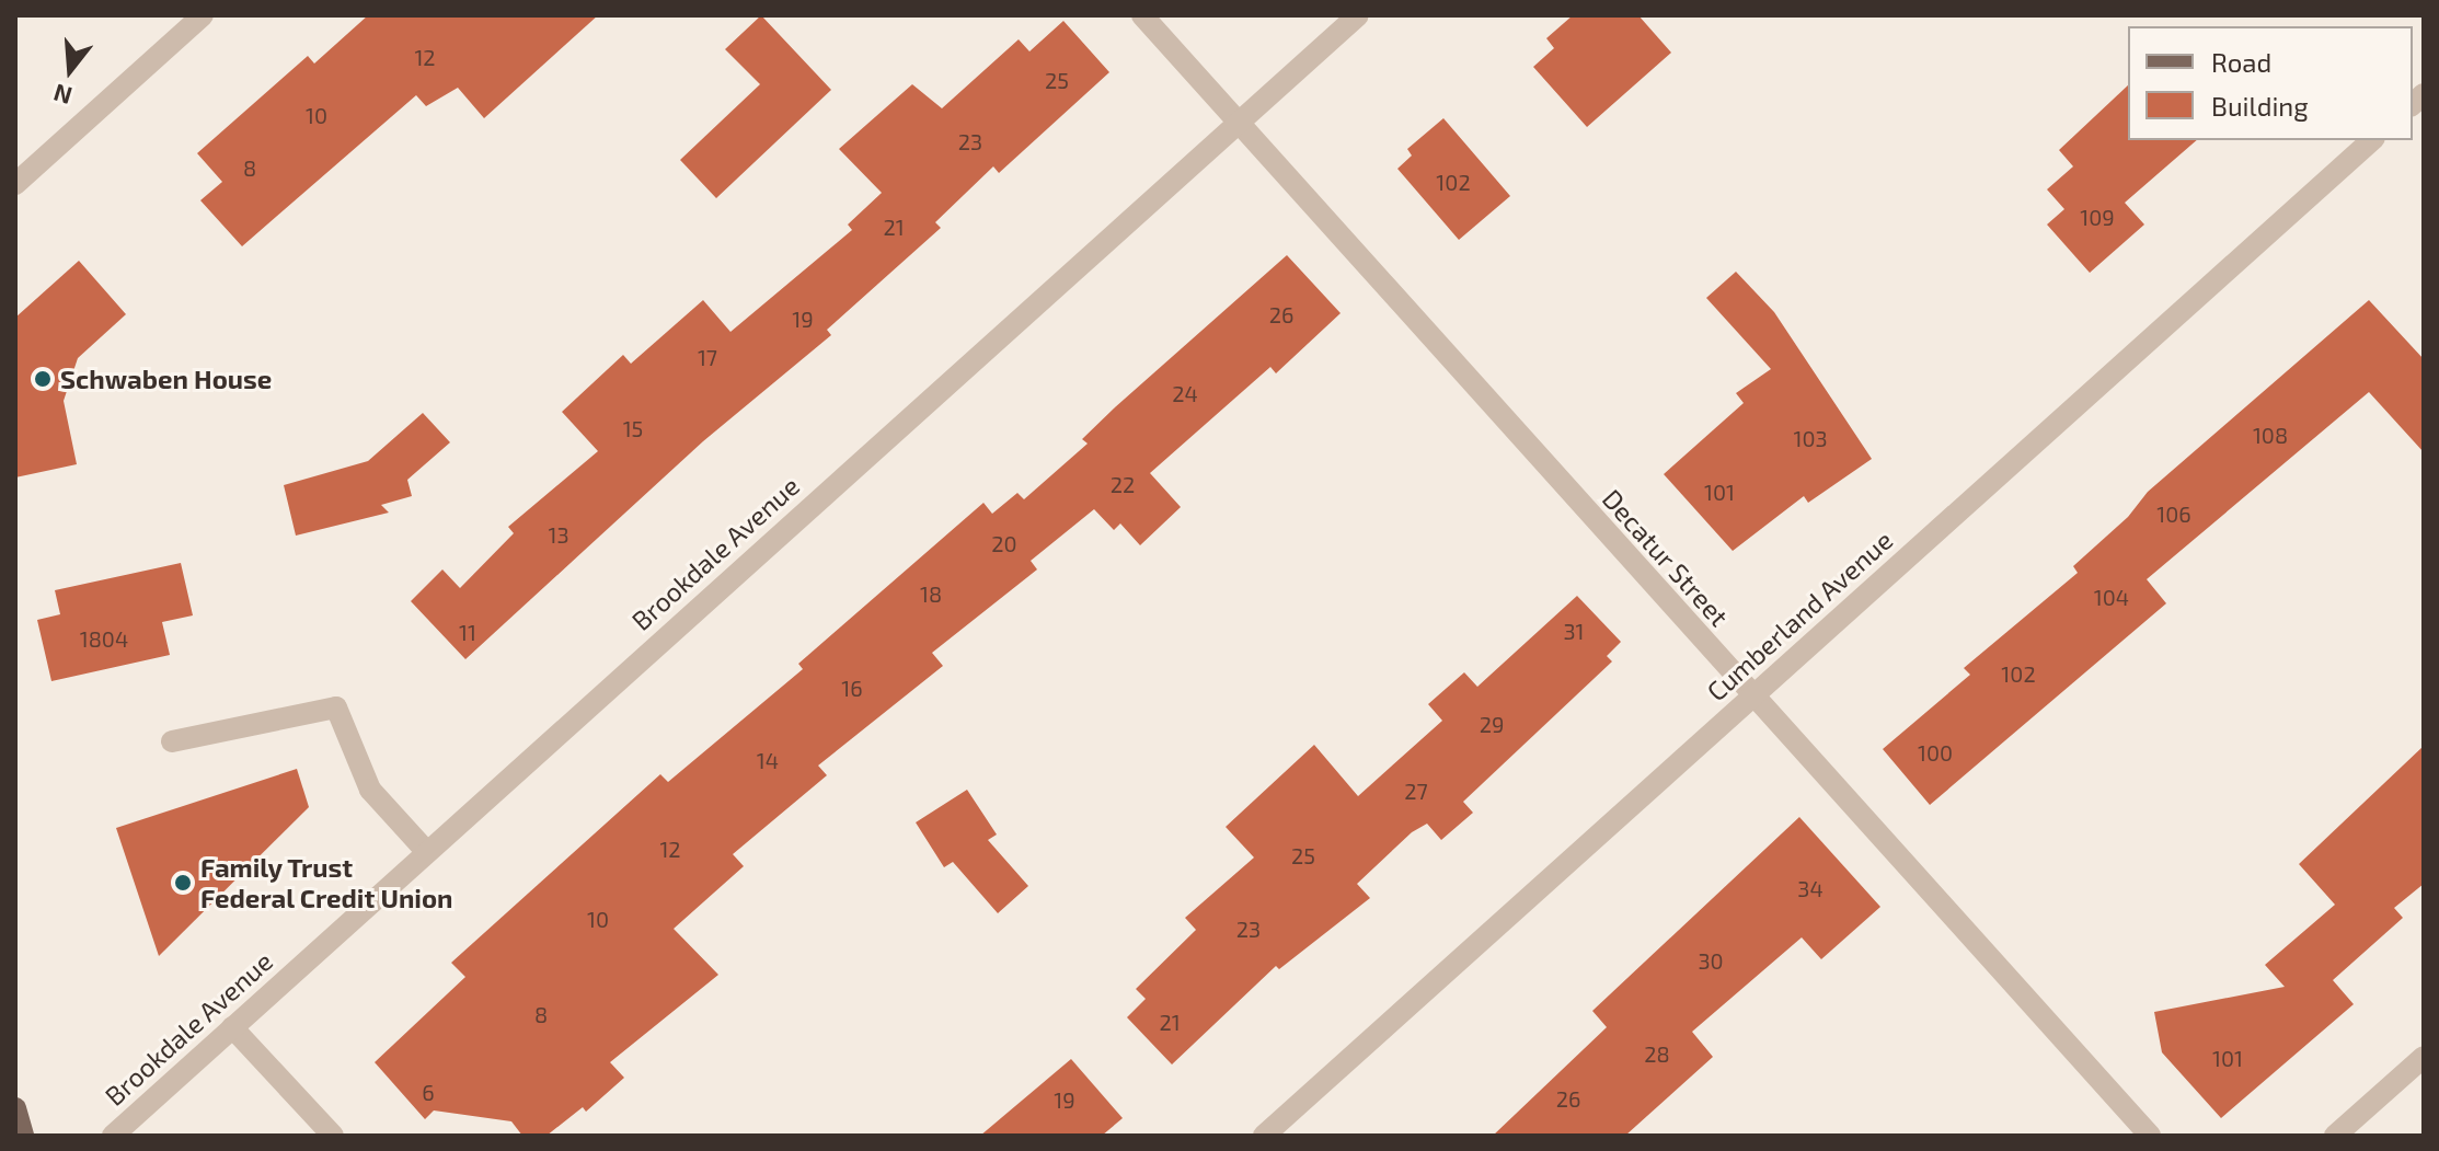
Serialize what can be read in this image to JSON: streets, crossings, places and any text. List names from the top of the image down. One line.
{"streets":{"street":["Brookdale Avenue","Decatur Street","Cumberland Avenue"]},"crossings":[["Brookdale Avenue","Decatur Street"],["Decatur Street","Cumberland Avenue"]],"places":["Schwaben House","Family Trust Federal Credit Union"],"house_numbers":["12","25","10","23","8","102","109","21","26","19","17","24","15","108","103","22","101","106","13","20","18","104","31","11","1804","102","16","29","100","14","27","12","25","34","10","23","30","8","21","28","101","6","26","19"],"legend":["Road","Building"],"north":"bottom"}
